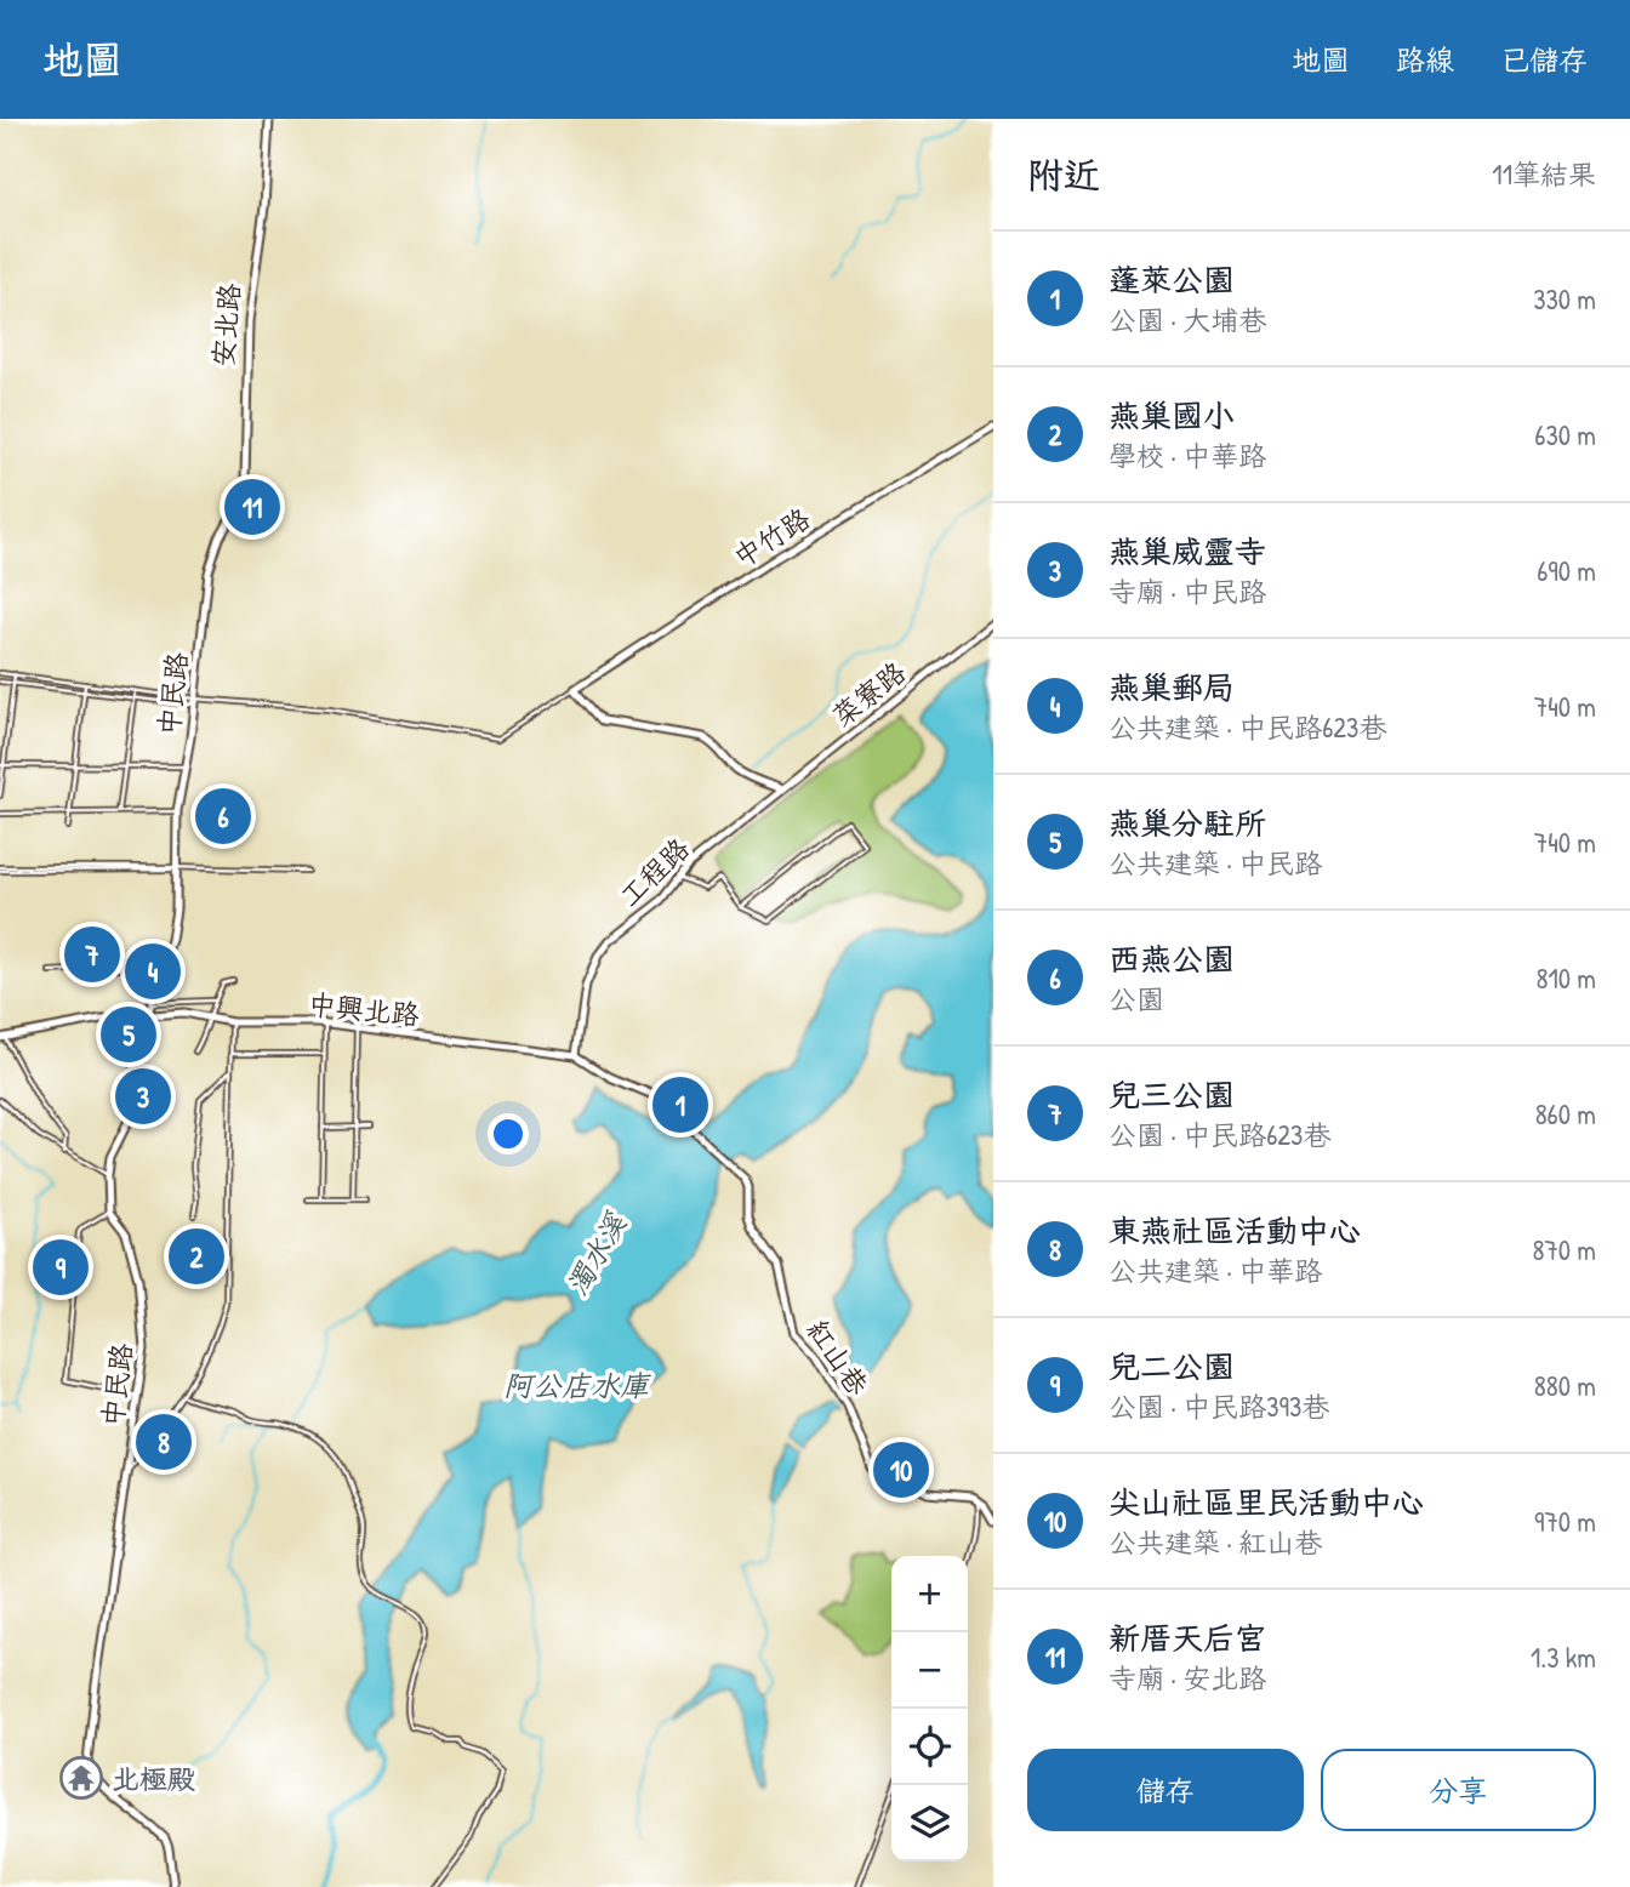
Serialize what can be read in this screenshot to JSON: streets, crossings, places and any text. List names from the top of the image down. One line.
{"streets":{"street":["安北路","中竹路","中民路","菜寮路","工程路","中興北路","紅山巷"]},"crossings":[["安北路","中民路"],["中民路","中興北路"],["菜寮路","工程路"],["工程路","中興北路"],["工程路","紅山巷"],["中興北路","紅山巷"]],"water":["濁水溪","阿公店水庫"],"places":{"temple":["北極殿"]},"page":{"header":"地圖","nav":["地圖","路線","已儲存"],"heading":["附近","11筆結果"],"list":[{"mark":"1","name":"蓬萊公園","note":"公園 · 大埔巷","value":"330 m"},{"mark":"2","name":"燕巢國小","note":"學校 · 中華路","value":"630 m"},{"mark":"3","name":"燕巢威靈寺","note":"寺廟 · 中民路","value":"690 m"},{"mark":"4","name":"燕巢郵局","note":"公共建築 · 中民路623巷","value":"740 m"},{"mark":"5","name":"燕巢分駐所","note":"公共建築 · 中民路","value":"740 m"},{"mark":"6","name":"西燕公園","note":"公園","value":"810 m"},{"mark":"7","name":"兒三公園","note":"公園 · 中民路623巷","value":"860 m"},{"mark":"8","name":"東燕社區活動中心","note":"公共建築 · 中華路","value":"870 m"},{"mark":"9","name":"兒二公園","note":"公園 · 中民路393巷","value":"880 m"},{"mark":"10","name":"尖山社區里民活動中心","note":"公共建築 · 紅山巷","value":"970 m"},{"mark":"11","name":"新厝天后宮","note":"寺廟 · 安北路","value":"1.3 km"}],"pins":["11","6","7","4","5","3","1","2","9","8","10"],"map_buttons":["+","−"],"buttons":["儲存","分享"]}}
